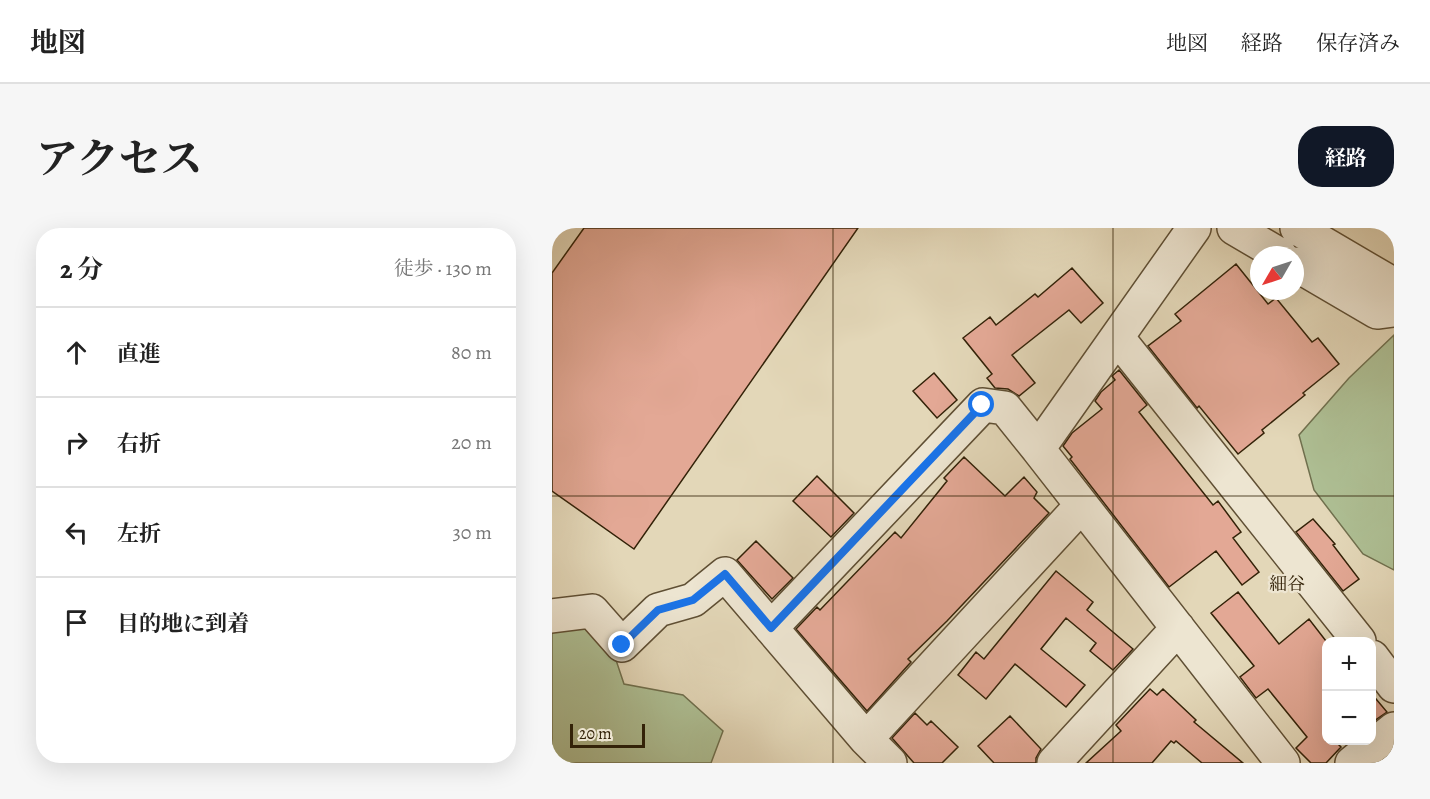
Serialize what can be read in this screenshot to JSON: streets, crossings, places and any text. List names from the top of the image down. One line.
{"districts":["細谷"],"scale_bar":"20 m","north":"bottom left","page":{"header":"地図","nav":["地図","経路","保存済み"],"title":"アクセス","buttons":"経路","heading":["2 分","徒歩 · 130 m"],"list":[["直進","80 m"],["右折","20 m"],["左折","30 m"],"目的地に到着"],"map_buttons":["+","−"],"scale":"20 m"}}
